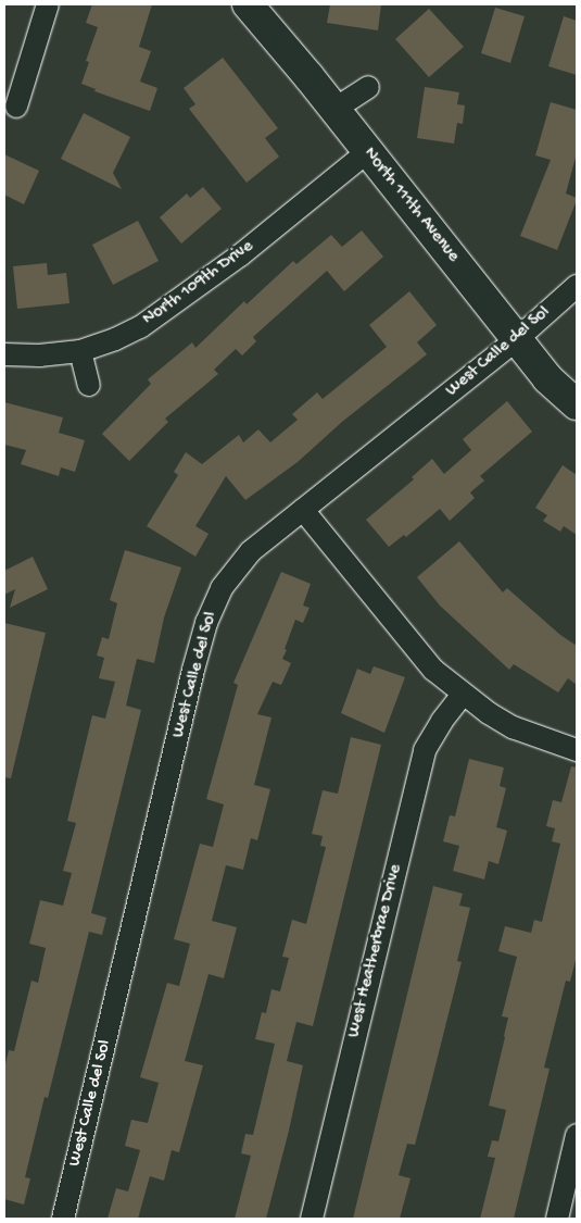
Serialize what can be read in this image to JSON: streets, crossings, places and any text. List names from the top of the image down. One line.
{"streets":{"street":["North 111th Avenue","North 109th Drive","West Calle del Sol","West Heatherbrae Drive"]},"crossings":[["North 111th Avenue","North 109th Drive"],["North 111th Avenue","West Calle del Sol"]]}
